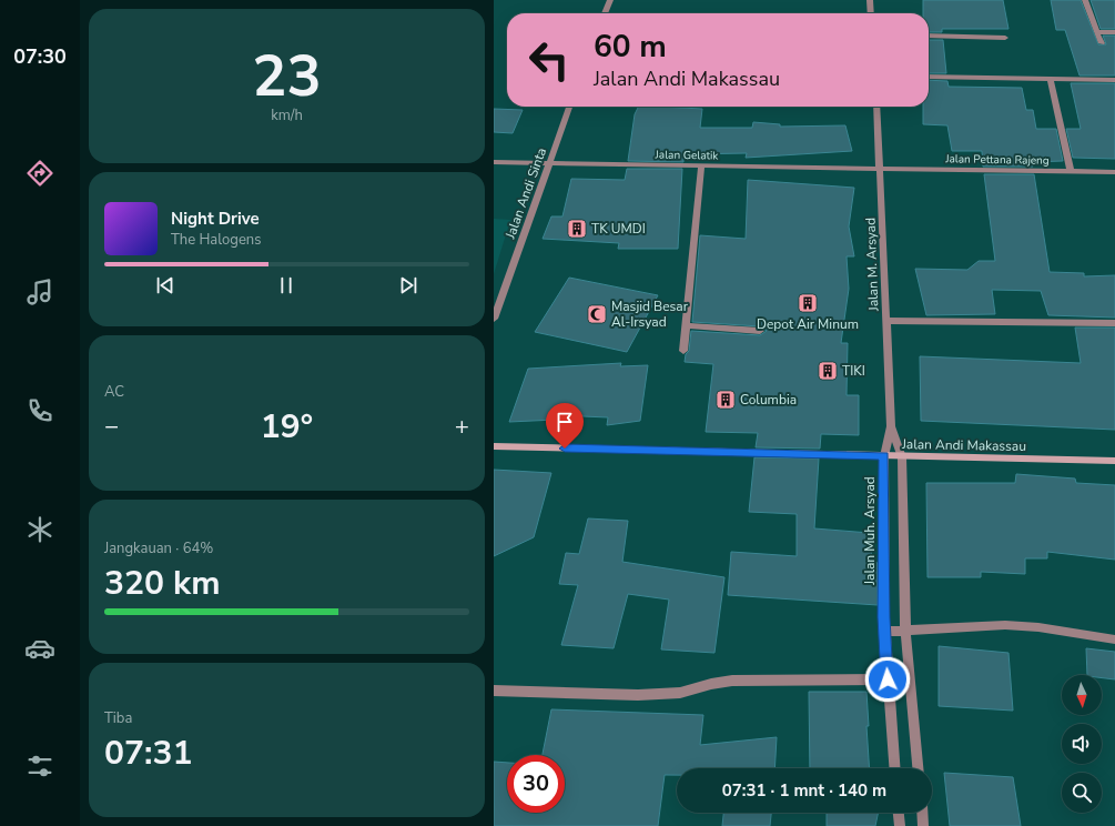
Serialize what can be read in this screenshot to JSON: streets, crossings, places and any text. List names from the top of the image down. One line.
{"streets":{"street":["Jalan Gelatik","Jalan Pettana Rajeng","Jalan Andi Sinta","Jalan M. Arsyad","Jalan Andi Makassau","Jalan Muh. Arsyad"]},"crossings":[["Jalan Gelatik","Jalan Pettana Rajeng"],["Jalan Gelatik","Jalan Andi Sinta"],["Jalan Gelatik","Jalan M. Arsyad"],["Jalan Pettana Rajeng","Jalan M. Arsyad"],["Jalan M. Arsyad","Jalan Muh. Arsyad"],["Jalan Andi Makassau","Jalan Muh. Arsyad"]],"places":{"building":["TK UMDI","Depot Air Minum","TIKI","Columbia"],"mosque":["Masjid Besar Al-Irsyad"]},"north":"bottom","page":{"tabs":"07:30","tile":[["23","km/h"],"AC",["Jangkauan · 64%","320 km"],["Tiba","07:31"]],"turn":["60 m","Jalan Andi Makassau"],"song":["Night Drive","The Halogens"],"heat":["−","19°","+"],"limit":"30","trip":"07:31 · 1 mnt · 140 m"}}
